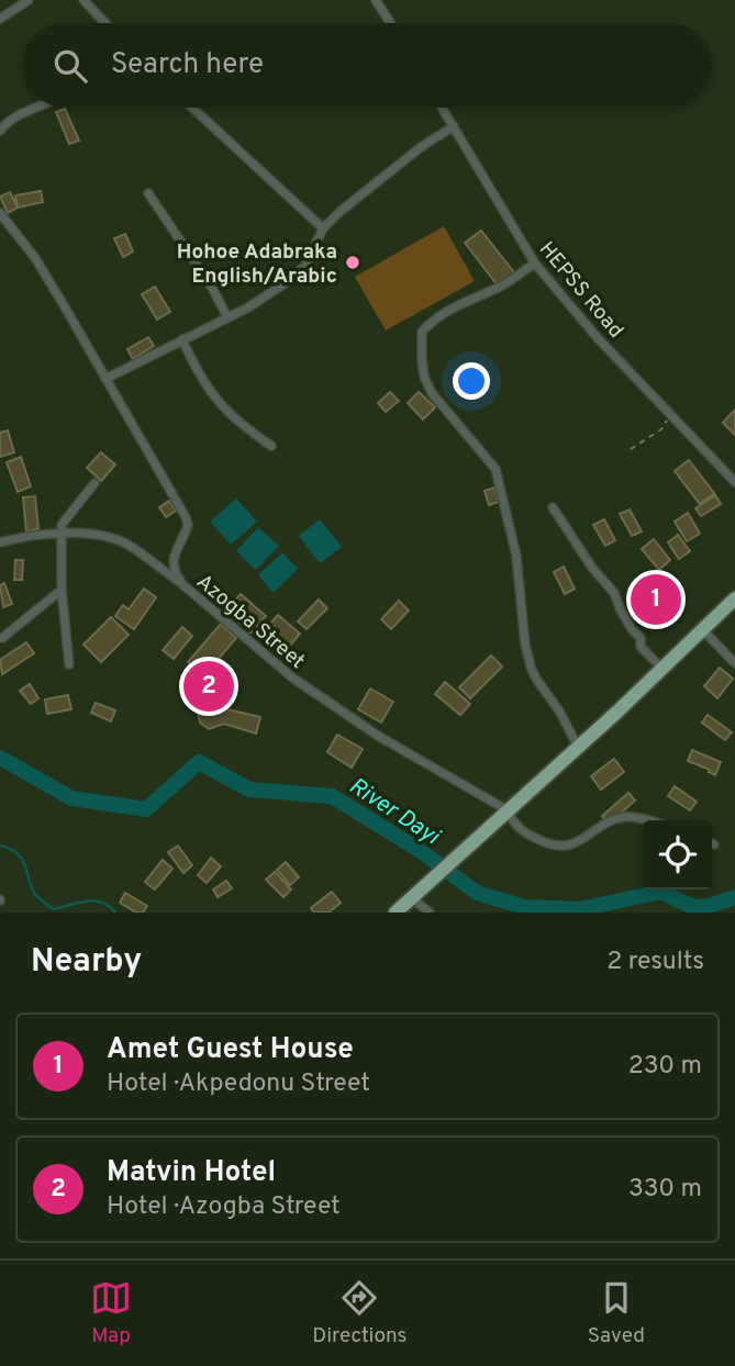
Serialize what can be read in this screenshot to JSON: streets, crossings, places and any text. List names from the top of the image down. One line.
{"streets":{"street":["HEPSS Road","Azogba Street"]},"water":["River Dayi"],"places":["Hohoe Adabraka English/Arabic"],"page":{"search":"Search here","pins":["1","2"],"heading":["Nearby","2 results"],"list":[{"mark":"1","name":"Amet Guest House","note":"Hotel · Akpedonu Street","value":"230 m"},{"mark":"2","name":"Matvin Hotel","note":"Hotel · Azogba Street","value":"330 m"}],"nav":["Map","Directions","Saved"]}}
